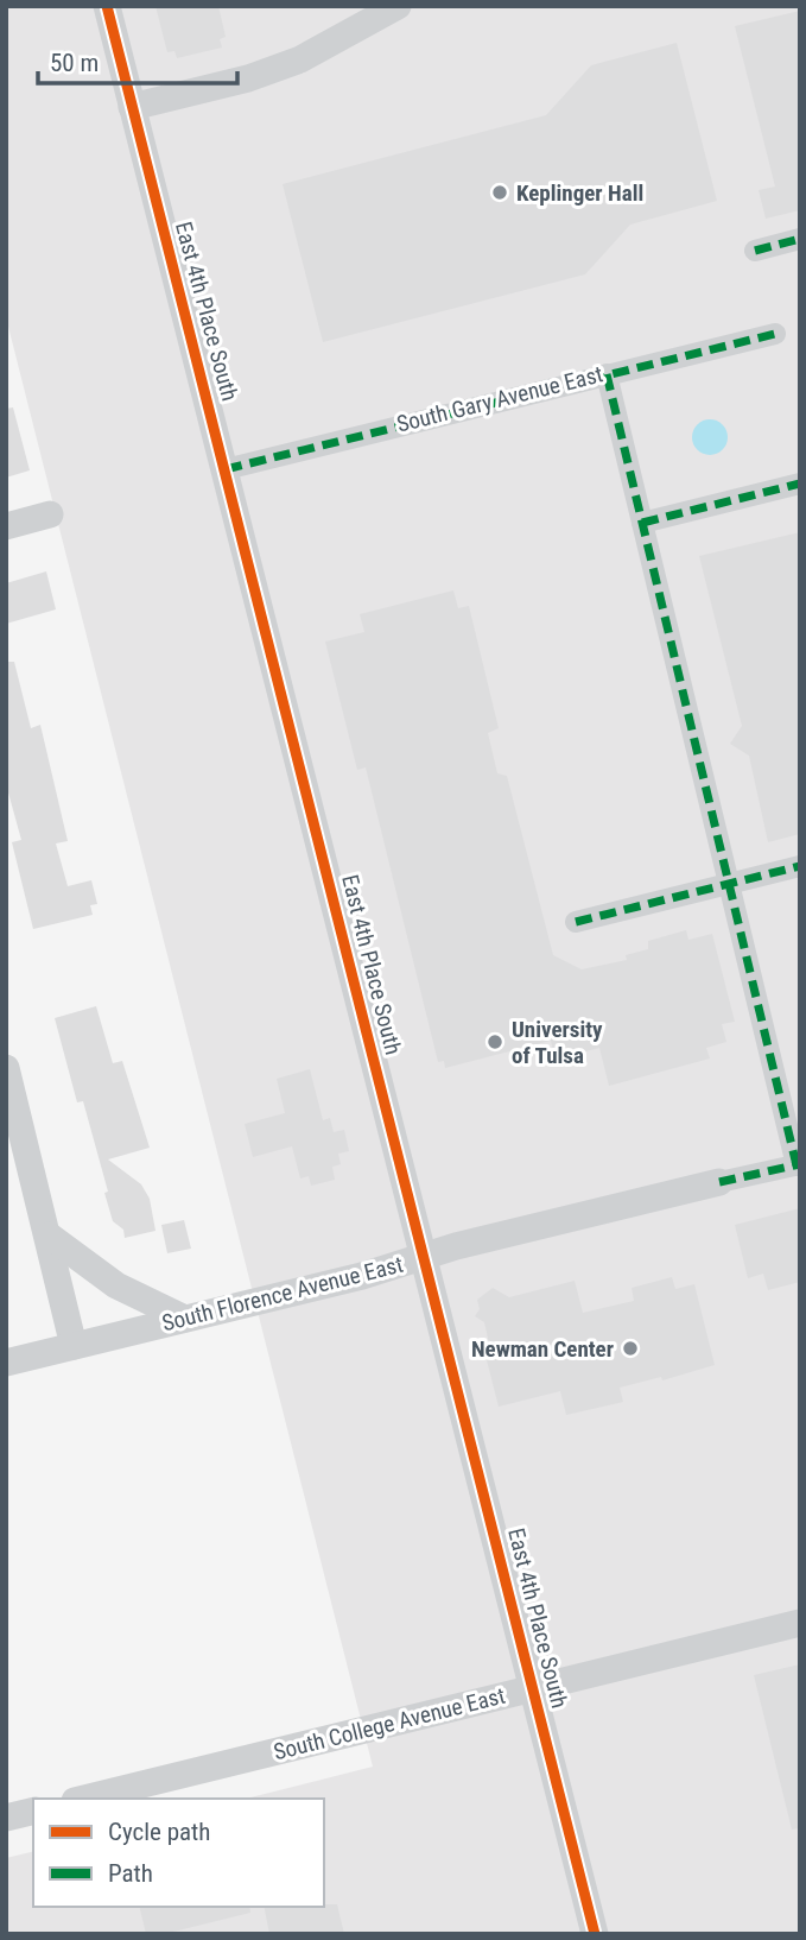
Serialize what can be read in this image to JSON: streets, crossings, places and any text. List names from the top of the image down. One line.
{"streets":{"street":["East 4th Place South","South Gary Avenue East","South Florence Avenue East","South College Avenue East"]},"crossings":[["East 4th Place South","South Gary Avenue East"],["East 4th Place South","South Florence Avenue East"],["East 4th Place South","South College Avenue East"]],"places":["Keplinger Hall","University of Tulsa","Newman Center"],"legend":["Cycle path","Path"],"scale_bar":"50 m"}
